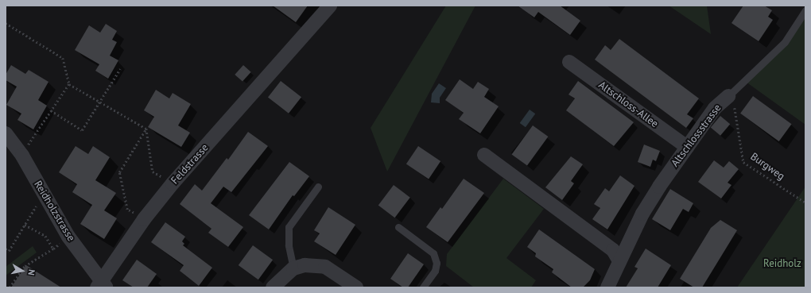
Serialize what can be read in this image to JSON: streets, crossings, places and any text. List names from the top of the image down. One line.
{"streets":{"street":["Altschloss-Allee","Altschlossstrasse","Feldstrasse","Reidholzstrasse"],"path":["Burgweg"]},"crossings":[["Altschloss-Allee","Altschlossstrasse"],["Altschlossstrasse","Burgweg"],["Feldstrasse","Reidholzstrasse"]],"parks":["Reidholz"],"north":"right"}
